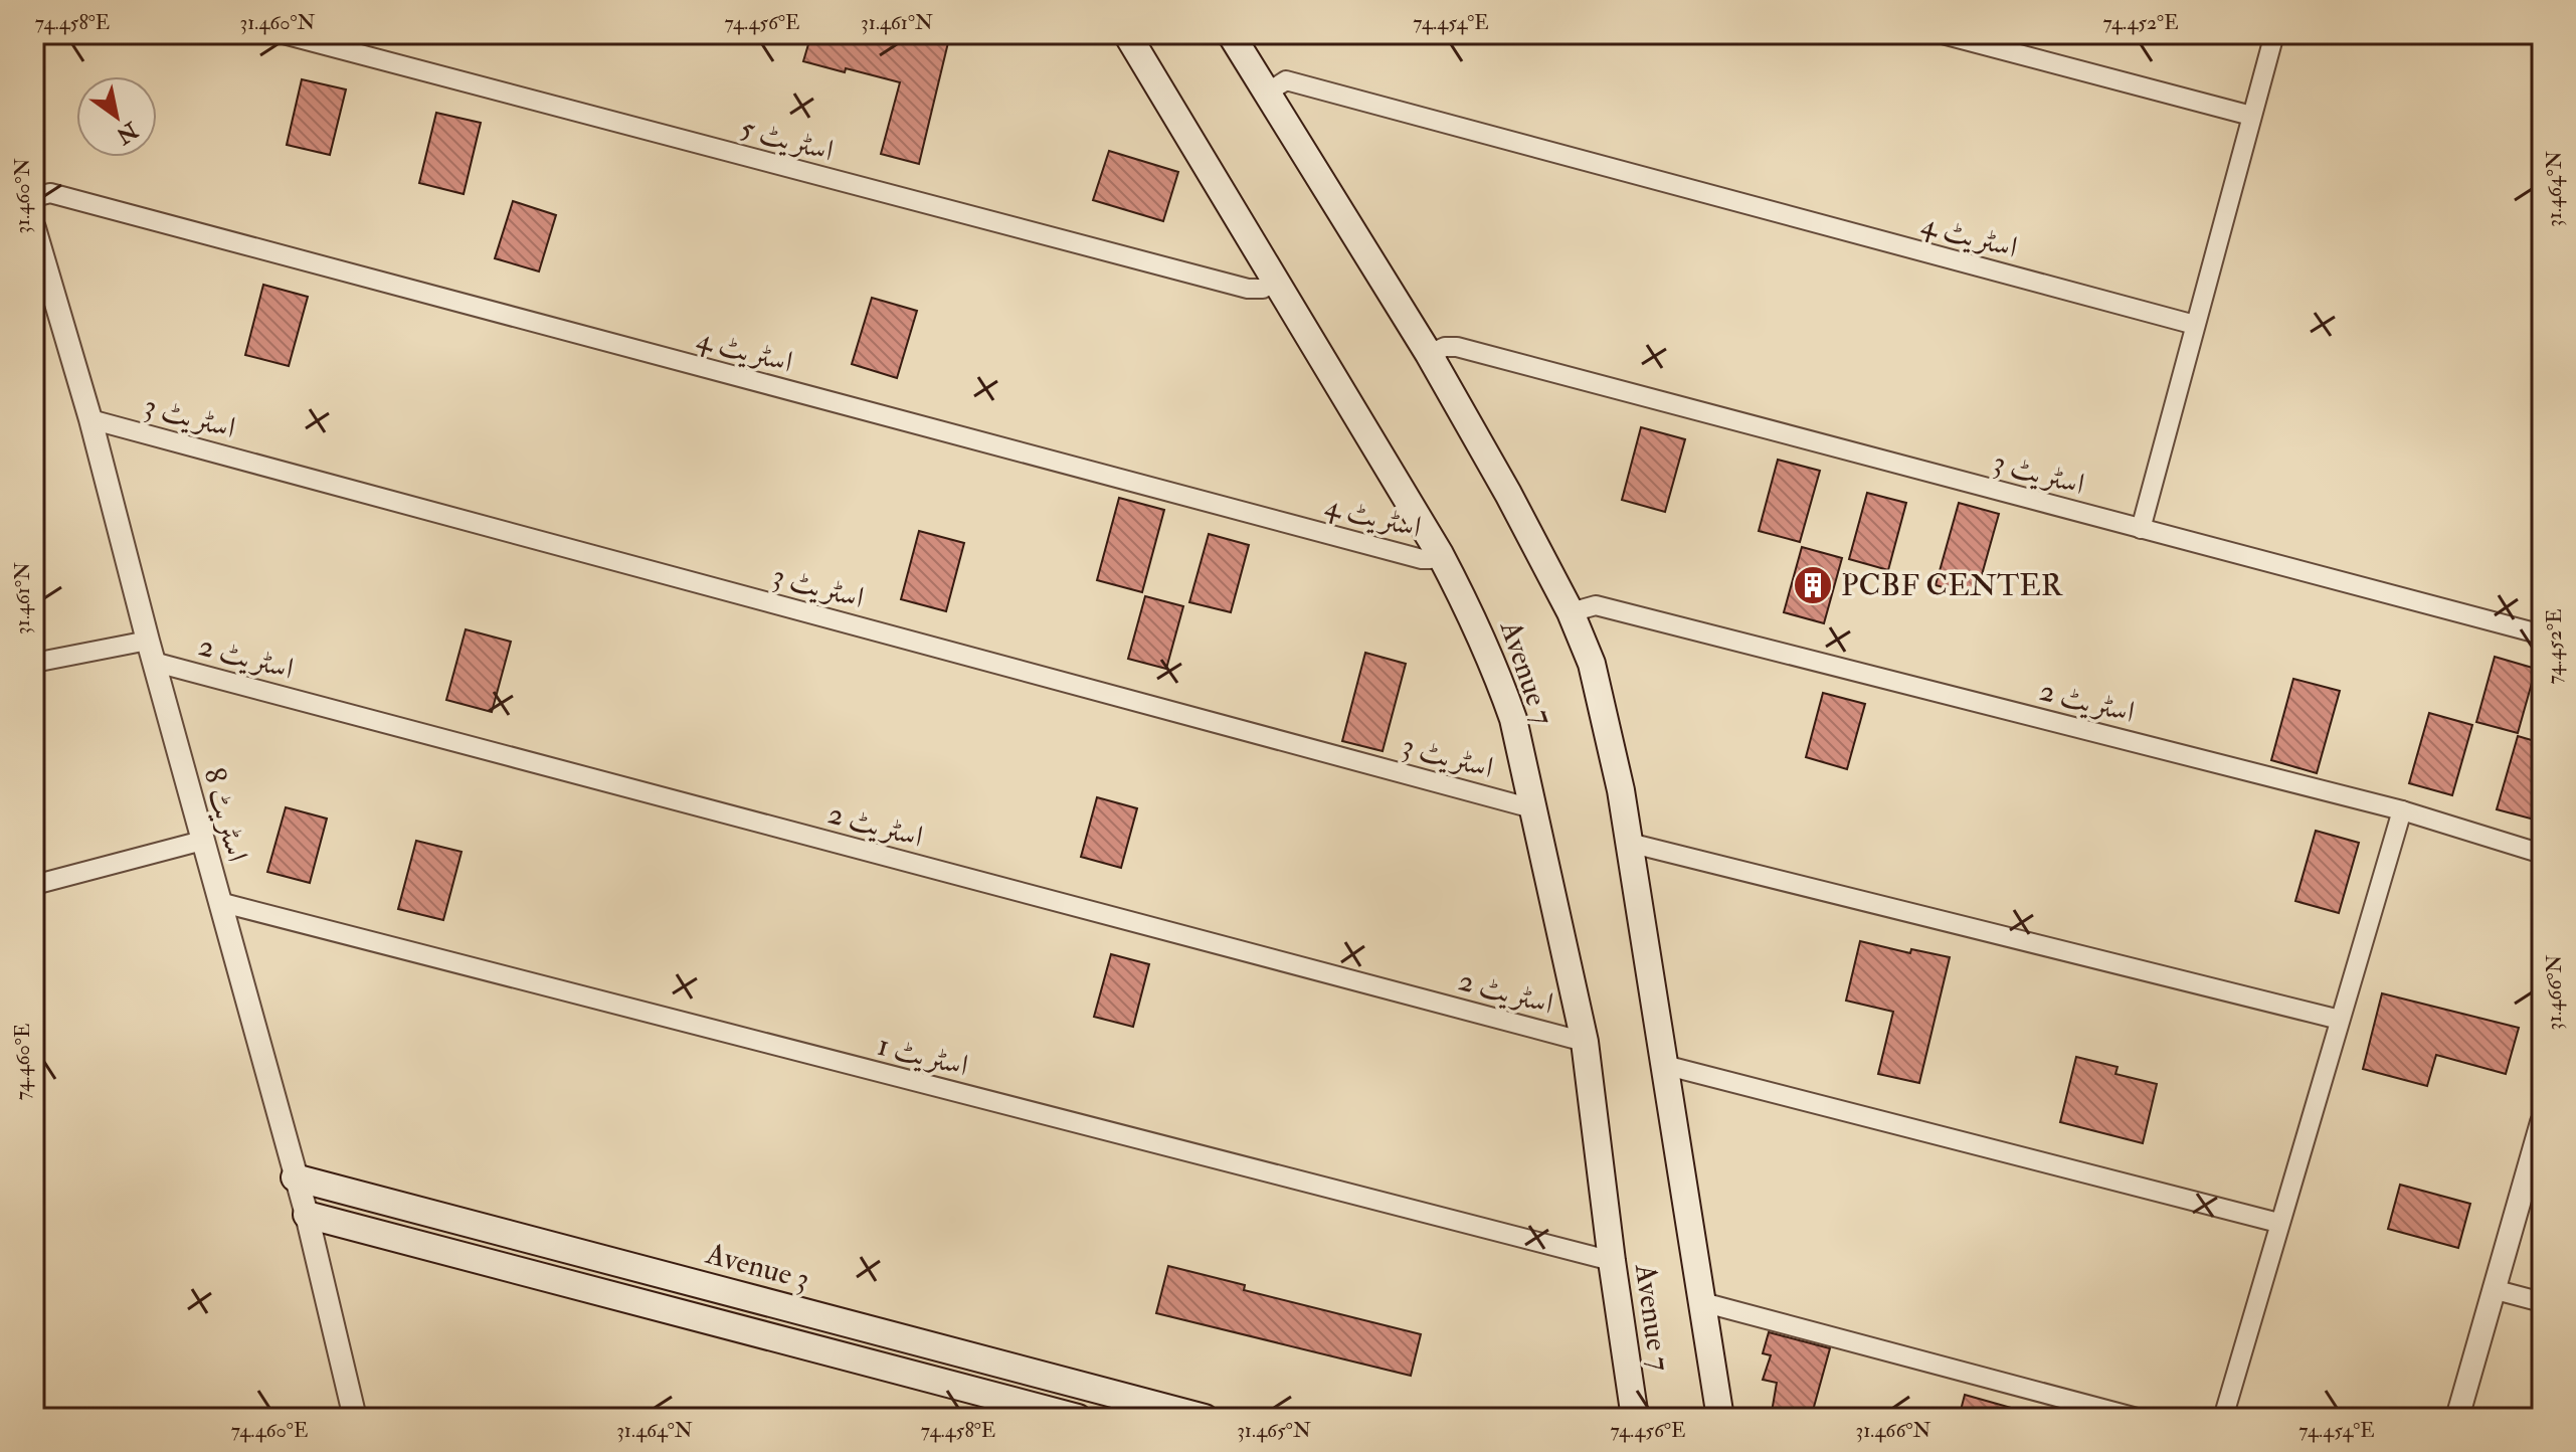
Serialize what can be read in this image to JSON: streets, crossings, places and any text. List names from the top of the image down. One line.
{"streets":{"main road":["Avenue 7","Avenue 3"],"street":["اسٹریٹ 5","اسٹریٹ 4","اسٹریٹ 3","اسٹریٹ 2","اسٹریٹ 8","اسٹریٹ 1"]},"crossings":[["اسٹریٹ 5","Avenue 7"],["اسٹریٹ 4","Avenue 7"],["اسٹریٹ 3","Avenue 7"],["اسٹریٹ 3","اسٹریٹ 8"],["اسٹریٹ 2","Avenue 7"],["اسٹریٹ 2","اسٹریٹ 8"],["Avenue 7","اسٹریٹ 1"],["اسٹریٹ 8","اسٹریٹ 1"],["اسٹریٹ 8","Avenue 3"]],"places":{"building":["PCBF CENTER"]},"north":"bottom right","coordinates":["74.458°E","31.460°N","74.456°E","31.461°N","74.454°E","74.452°E","31.464°N","31.466°N","74.460°E","31.465°N"]}
